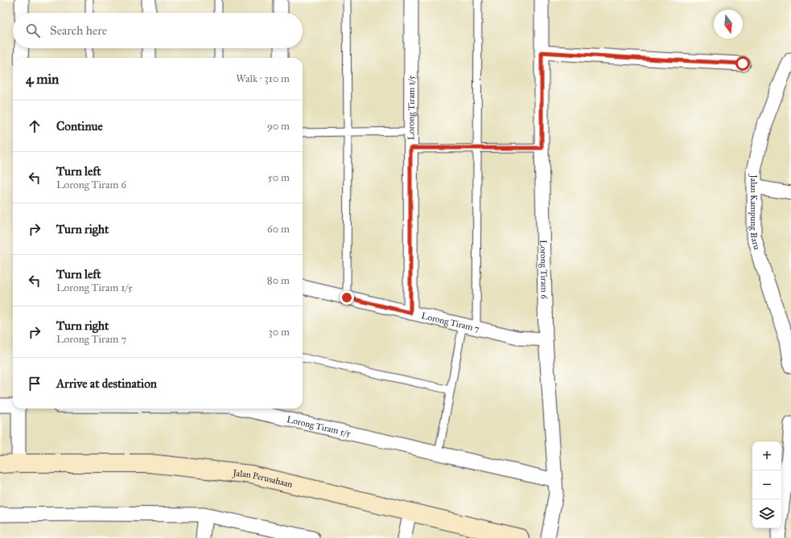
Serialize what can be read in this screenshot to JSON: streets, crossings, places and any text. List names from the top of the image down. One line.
{"streets":{"main road":["Jalan Perusahaan"],"street":["Lorong Tiram 1/5","Jalan Kampung Baru","Lorong Tiram 6","Lorong Tiram 7","Lorong Tiram 5/5"]},"crossings":[["Lorong Tiram 1/5","Lorong Tiram 7"],["Lorong Tiram 6","Lorong Tiram 7"],["Lorong Tiram 6","Lorong Tiram 5/5"]],"north":"bottom","page":{"search":"Search here","heading":["4 min","Walk · 310 m"],"list":[["Continue","90 m"],["Turn left","Lorong Tiram 6","50 m"],["Turn right","60 m"],["Turn left","Lorong Tiram 1/5","80 m"],["Turn right","Lorong Tiram 7","30 m"],"Arrive at destination"],"map_buttons":["+","−"]}}
